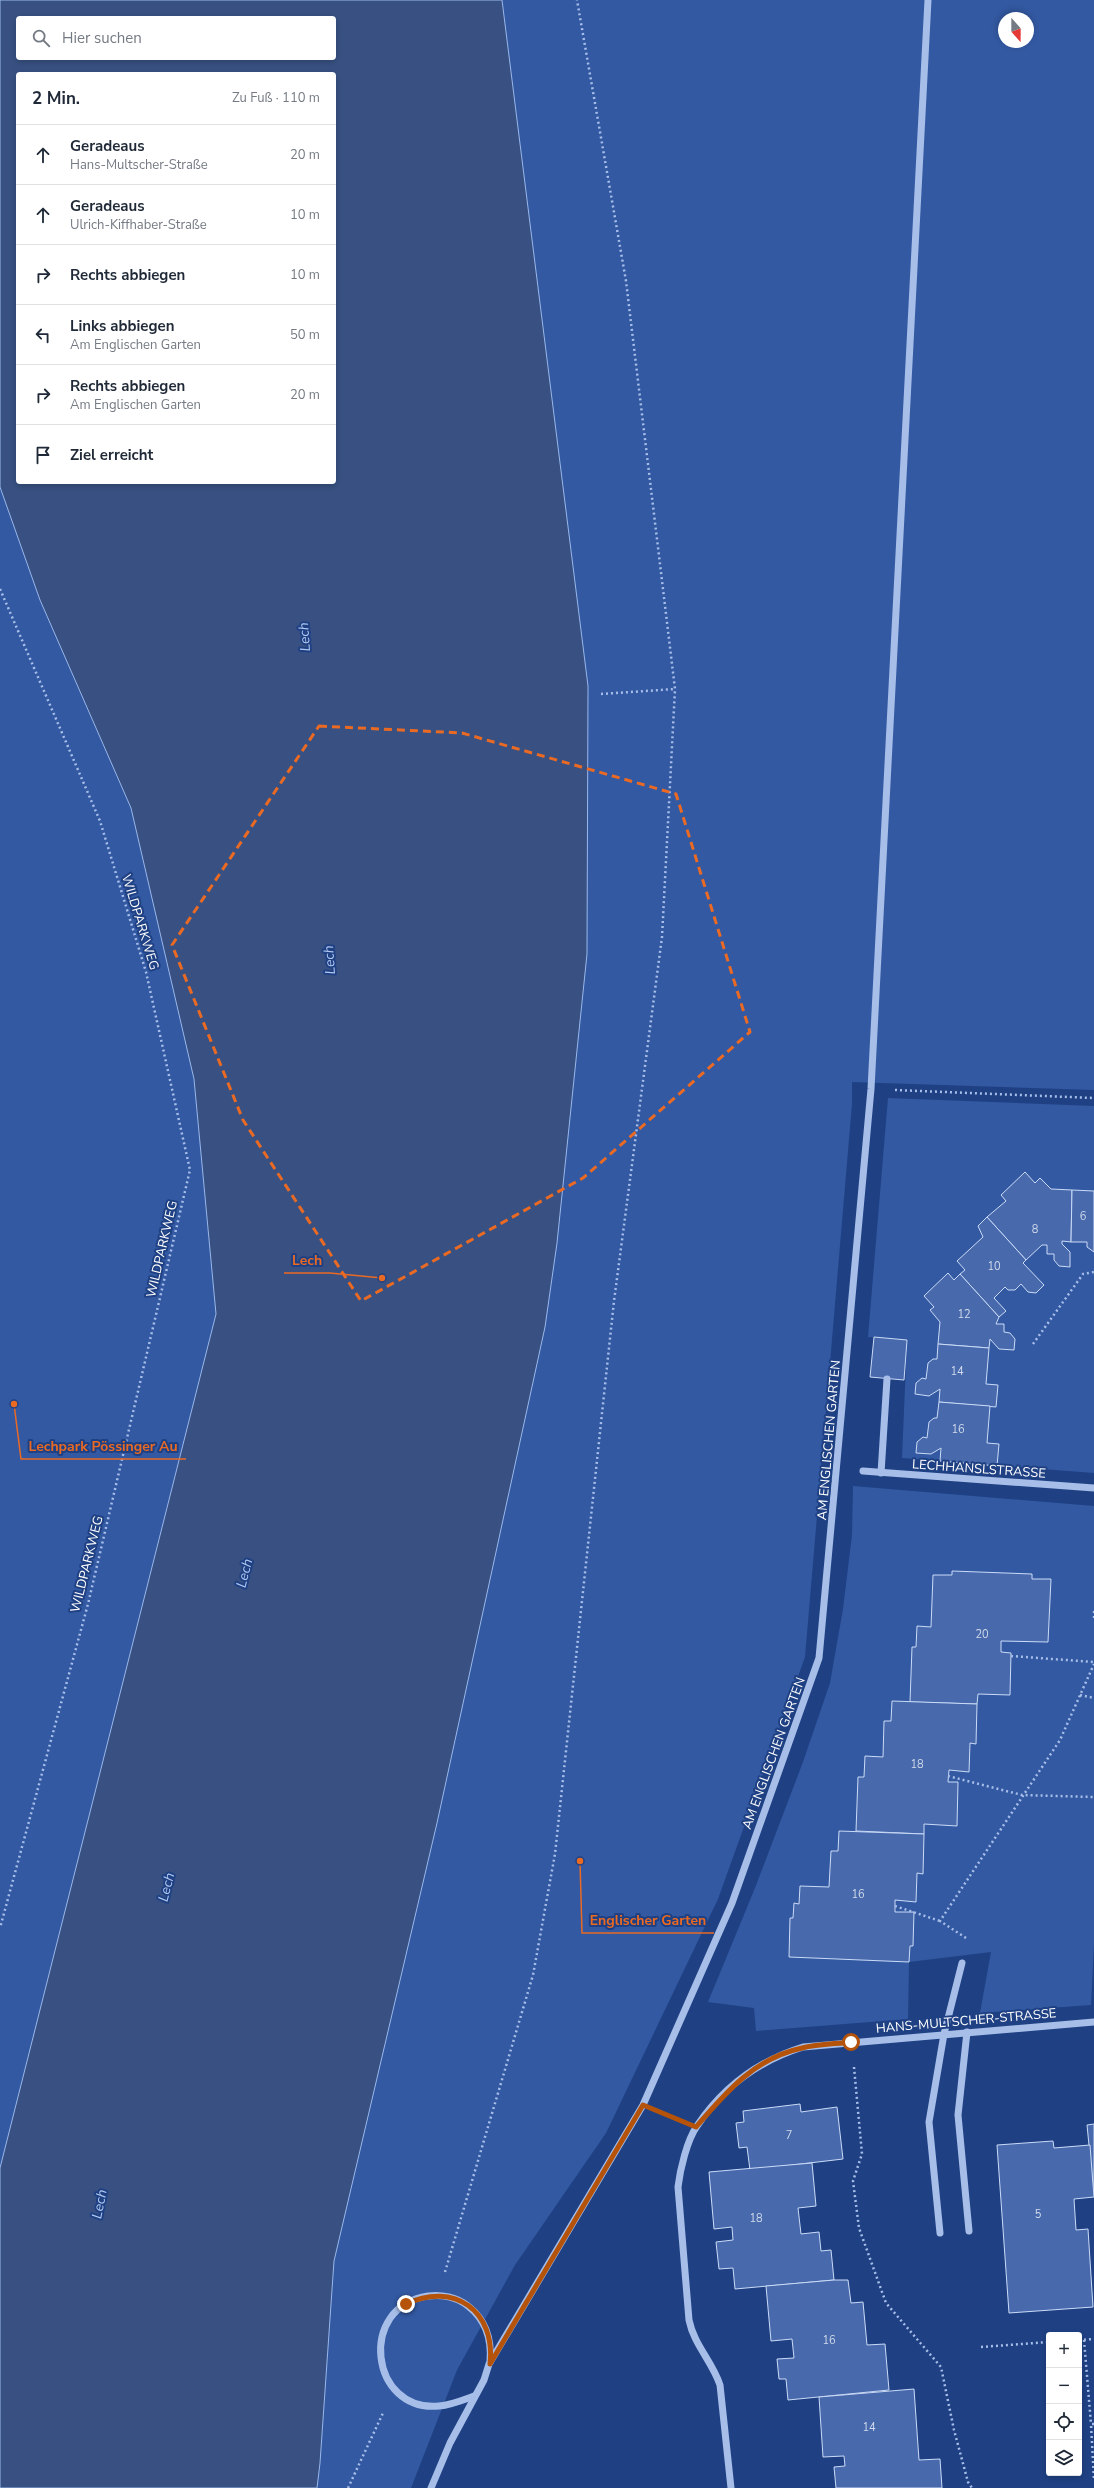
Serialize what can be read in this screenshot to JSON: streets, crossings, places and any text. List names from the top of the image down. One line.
{"streets":{"street":["AM ENGLISCHEN GARTEN","LECHHANSLSTRASSE","HANS-MULTSCHER-STRASSE"],"path":["WILDPARKWEG"]},"water":["Lech"],"places":["Lech","Lechpark Pössinger Au","Englischer Garten"],"house_numbers":["6","8","10","12","14","16","20","18","16","7","5","18","16","14"],"north":"bottom","page":{"search":"Hier suchen","heading":["2 Min.","Zu Fuß · 110 m"],"list":[["Geradeaus","Hans-Multscher-Straße","20 m"],["Geradeaus","Ulrich-Kiffhaber-Straße","10 m"],["Rechts abbiegen","10 m"],["Links abbiegen","Am Englischen Garten","50 m"],["Rechts abbiegen","Am Englischen Garten","20 m"],"Ziel erreicht"],"map_buttons":["+","−"]}}
